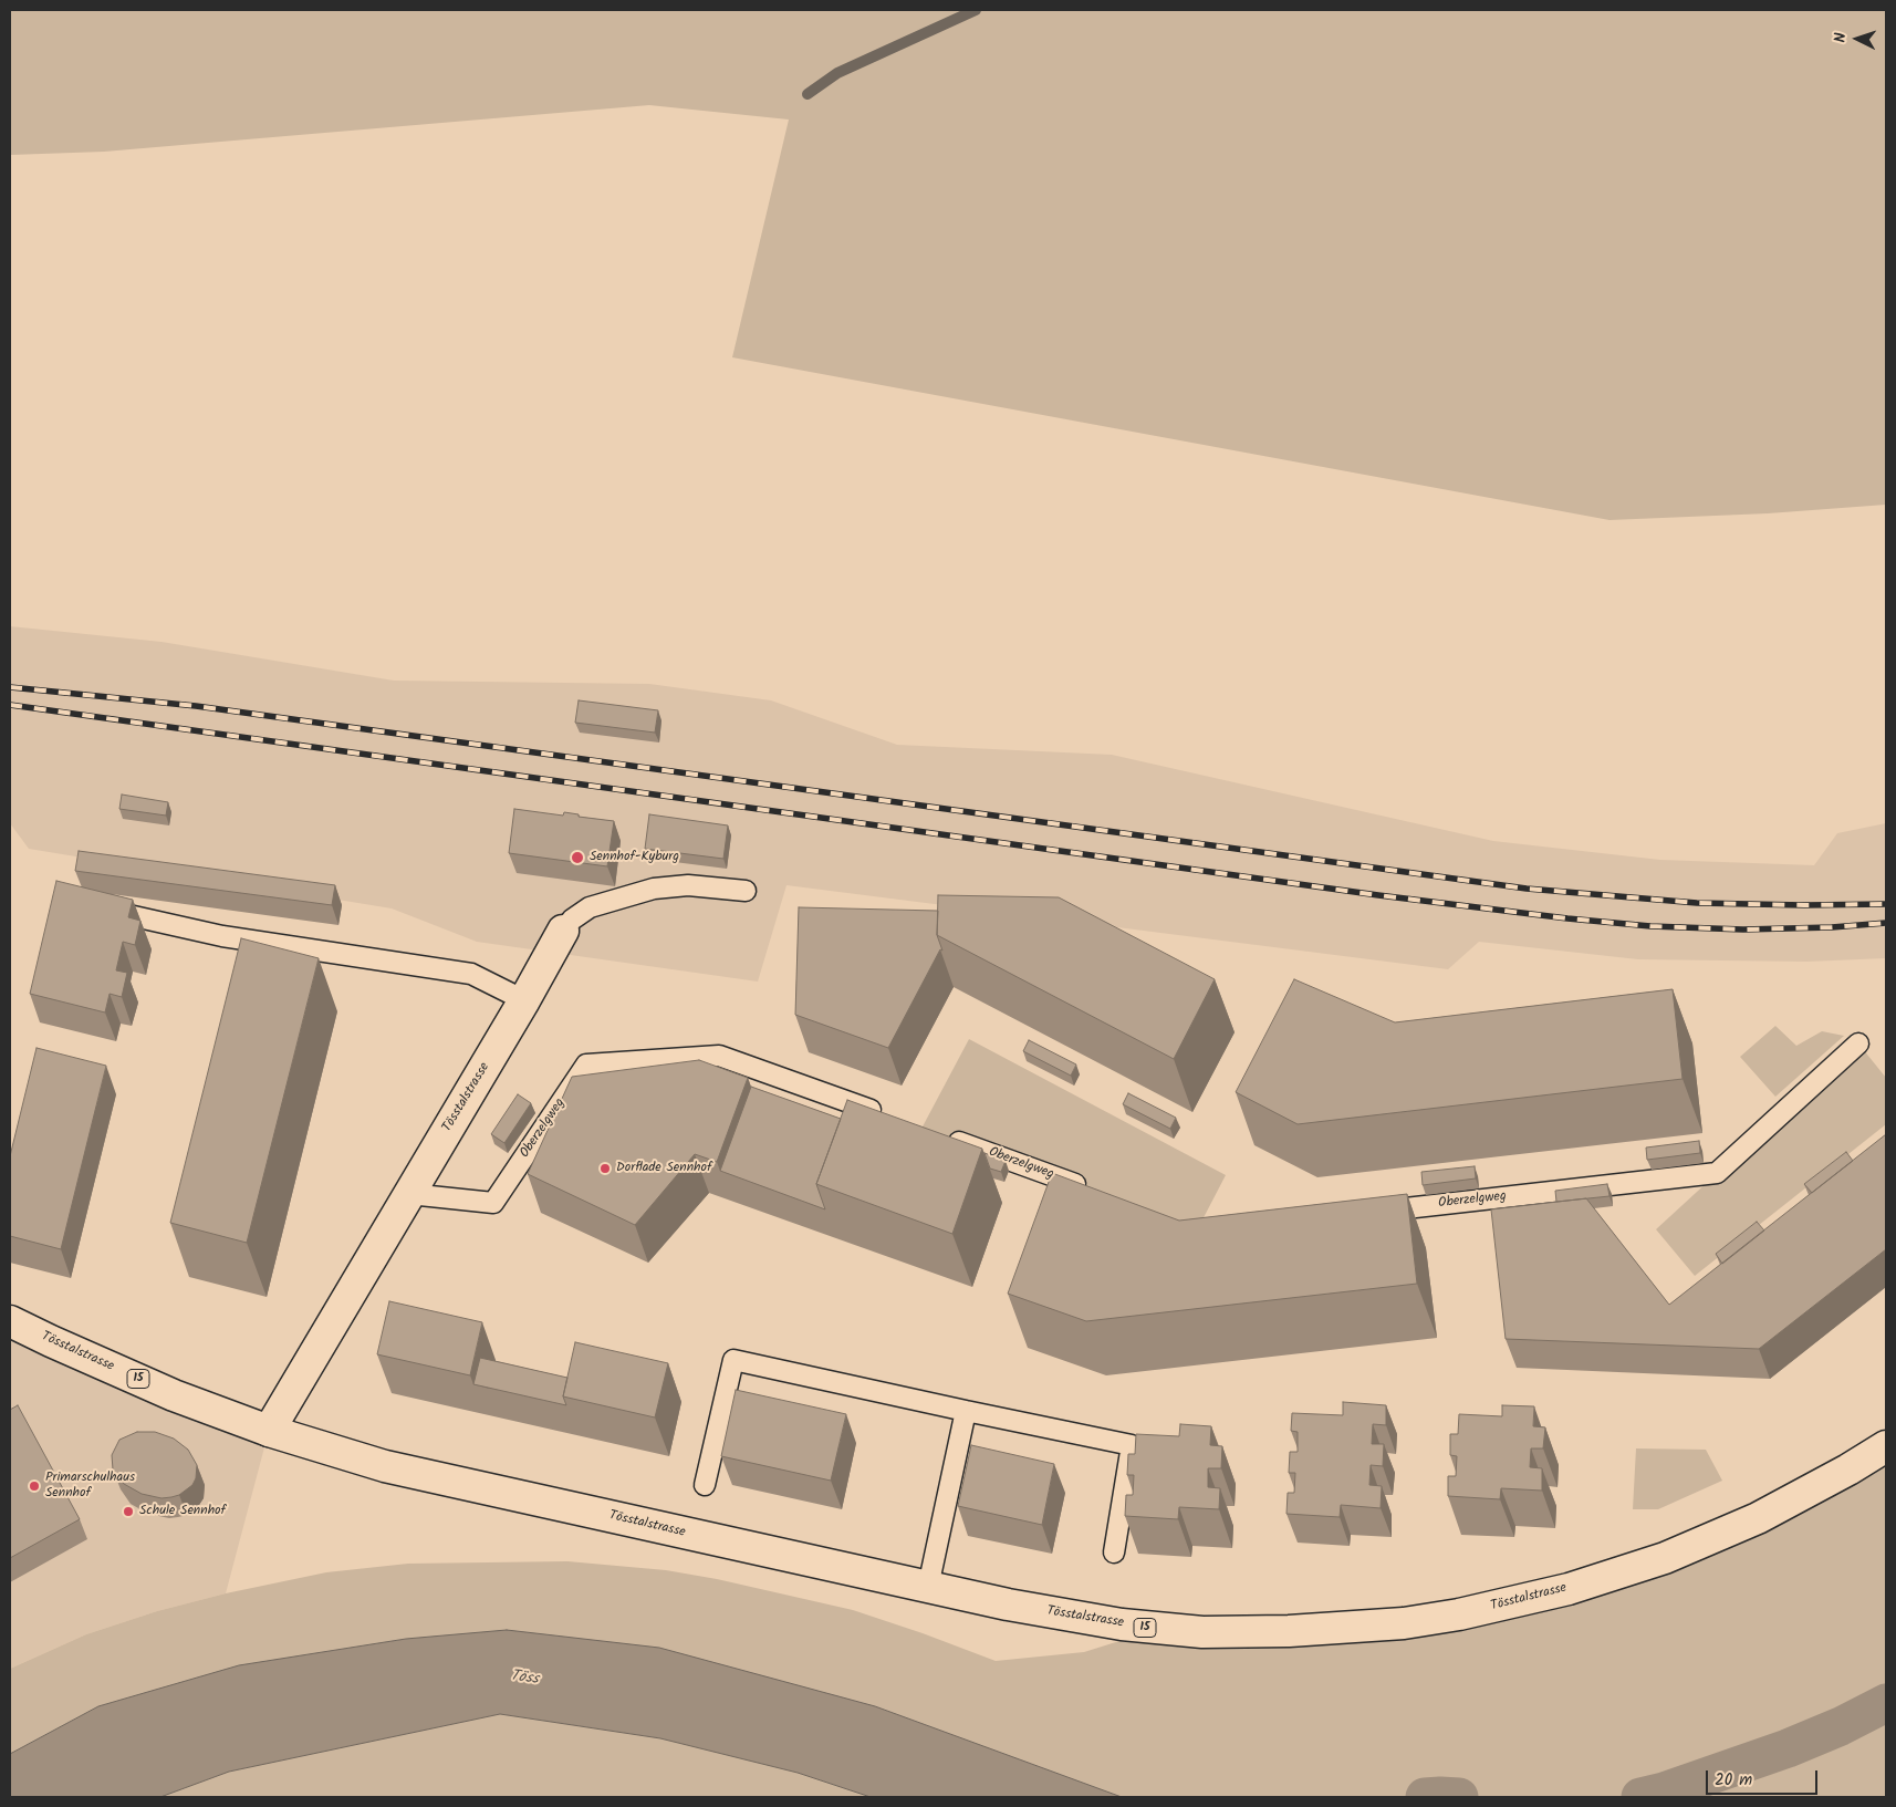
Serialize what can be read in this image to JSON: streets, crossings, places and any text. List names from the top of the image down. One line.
{"streets":{"main road":["Tösstalstrasse","15"],"lane":["Oberzelgweg"]},"crossings":[["Tösstalstrasse","Oberzelgweg"]],"water":["Töss"],"places":["Sennhof-Kyburg","Dorflade Sennhof","Primarschulhaus Sennhof","Schule Sennhof"],"scale_bar":"20 m","north":"left"}
